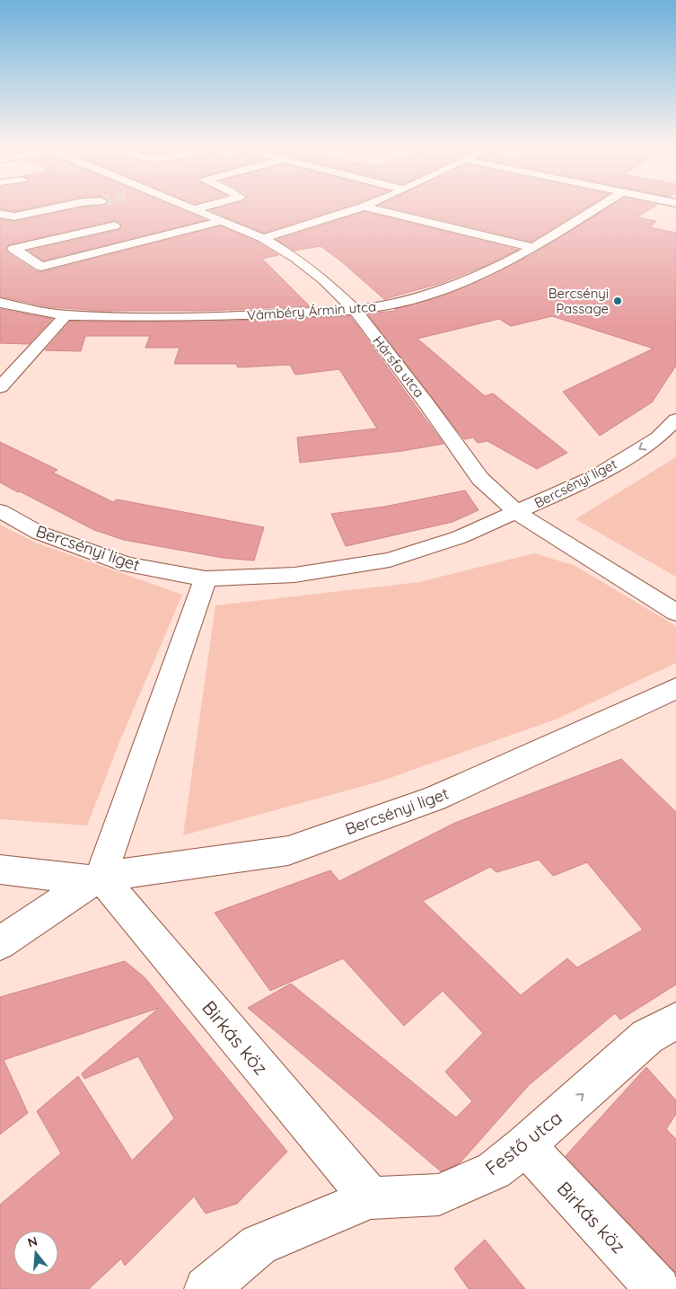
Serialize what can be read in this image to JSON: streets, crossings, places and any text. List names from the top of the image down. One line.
{"streets":{"street":["Vámbéry Ármin utca","Hársfa utca","Bercsényi liget","Birkás köz","Festő utca"]},"crossings":[["Vámbéry Ármin utca","Hársfa utca"],["Hársfa utca","Bercsényi liget"],["Bercsényi liget","Birkás köz"],["Birkás köz","Festő utca"]],"one_way":["Festő utca"],"places":["Bercsényi Passage"],"north":"top"}
